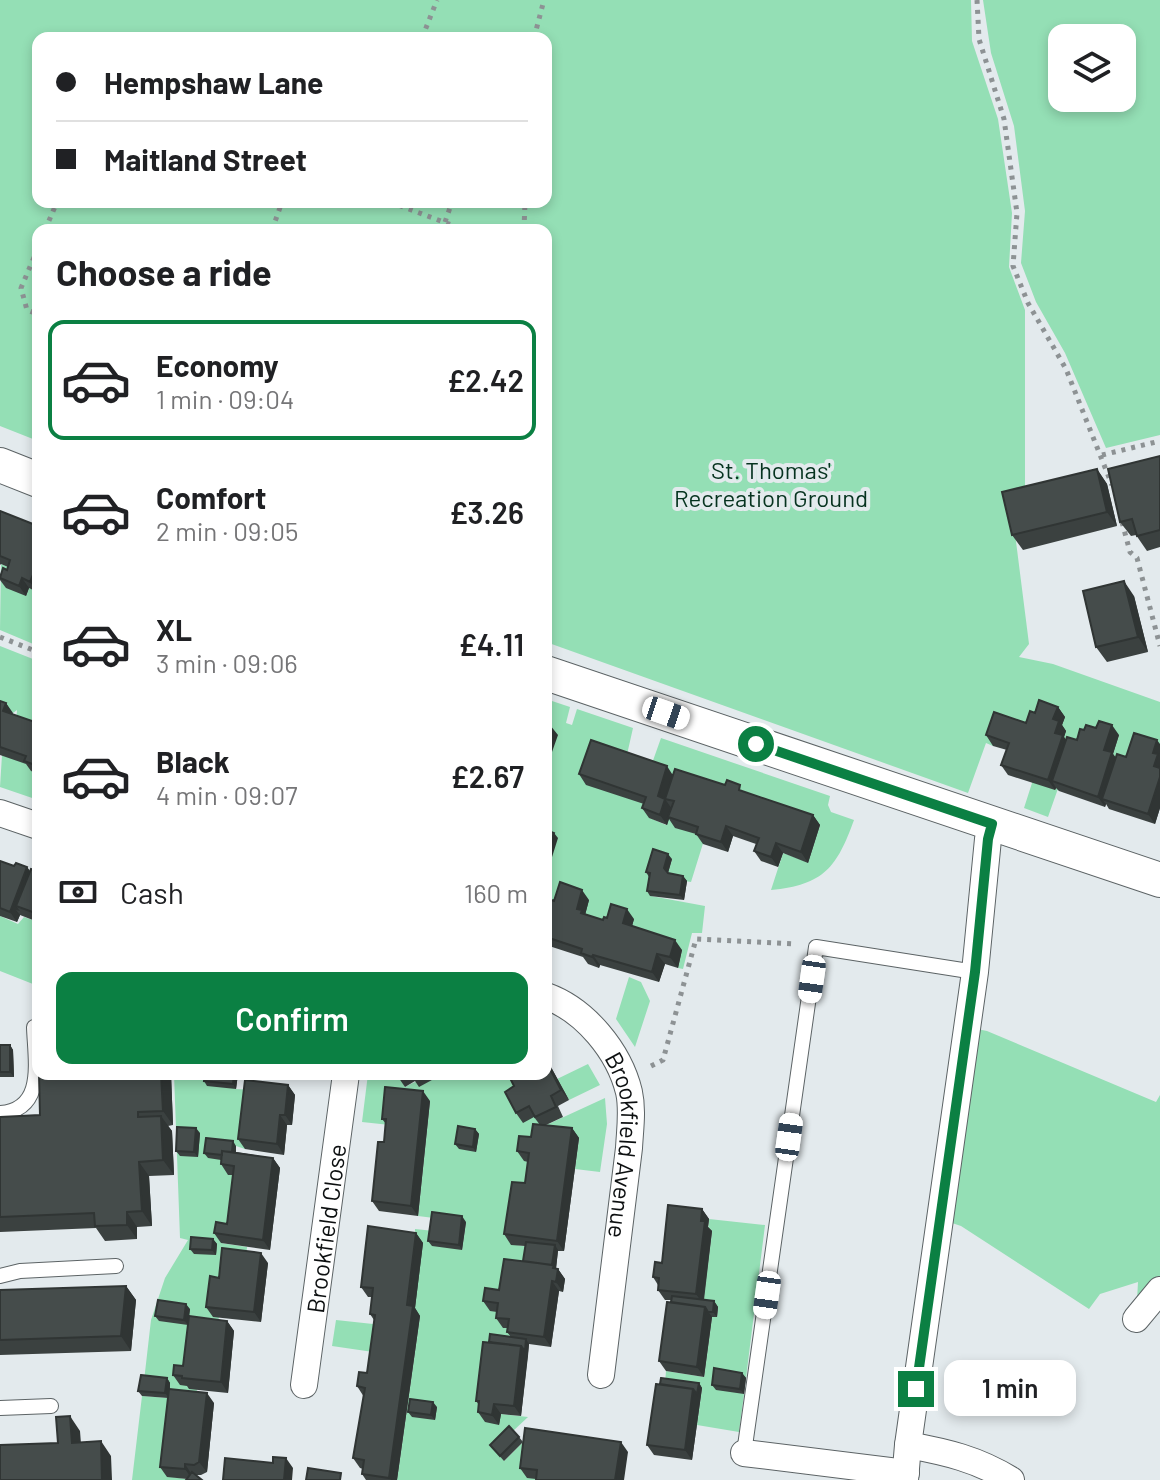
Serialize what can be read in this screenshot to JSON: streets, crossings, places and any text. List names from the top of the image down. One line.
{"streets":{"street":["Brookfield Avenue","Brookfield Close"]},"parks":["St. Thomas' Recreation Ground"],"page":{"banner":["Hempshaw Lane","Maitland Street"],"heading":"Choose a ride","list":[{"name":"Economy","note":"1 min · 09:04","value":"£2.42"},{"name":"Comfort","note":"2 min · 09:05","value":"£3.26"},{"name":"XL","note":"3 min · 09:06","value":"£4.11"},{"name":"Black","note":"4 min · 09:07","value":"£2.67"}],"pay":["Cash","160 m"],"buttons":"Confirm","bubble":"1 min"}}
